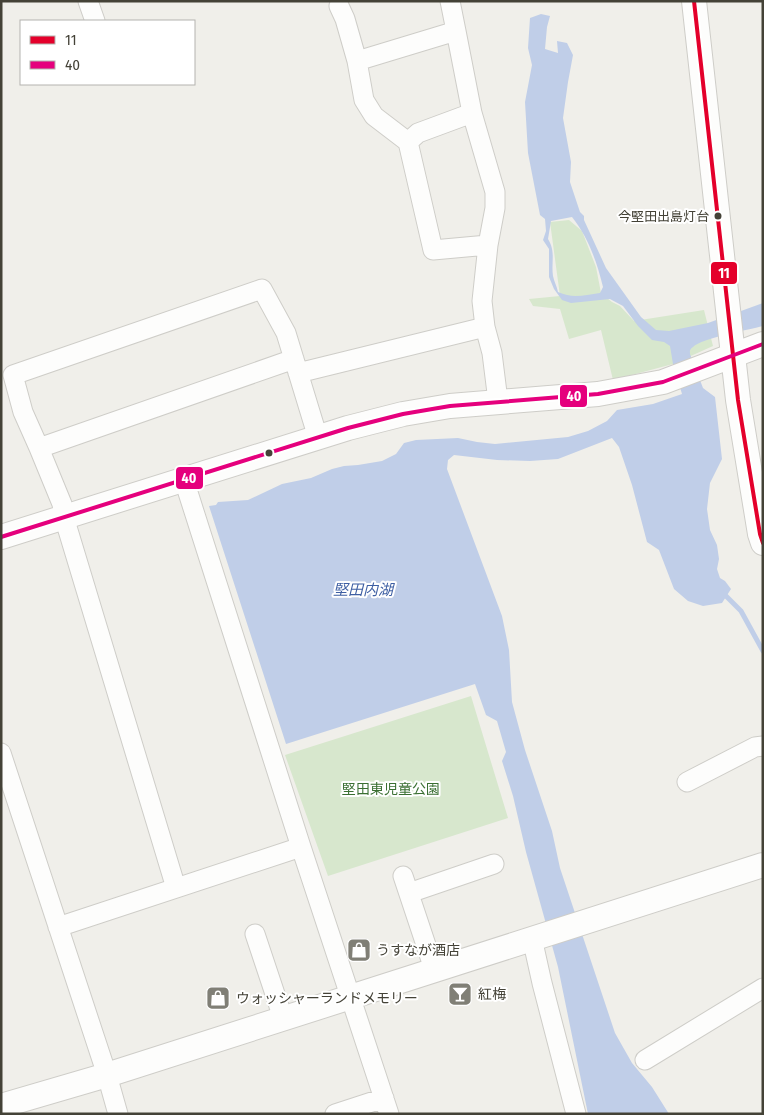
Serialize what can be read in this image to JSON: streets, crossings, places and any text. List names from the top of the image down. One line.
{"water":["堅田内湖"],"parks":["堅田東児童公園"],"places":{"other":["今堅田出島灯台"],"shop":["うすなが酒店","ウォッシャーランドメモリー"],"bar":["紅梅"]},"lines":["transit line 11","transit line 40"],"legend":["11","40"]}
